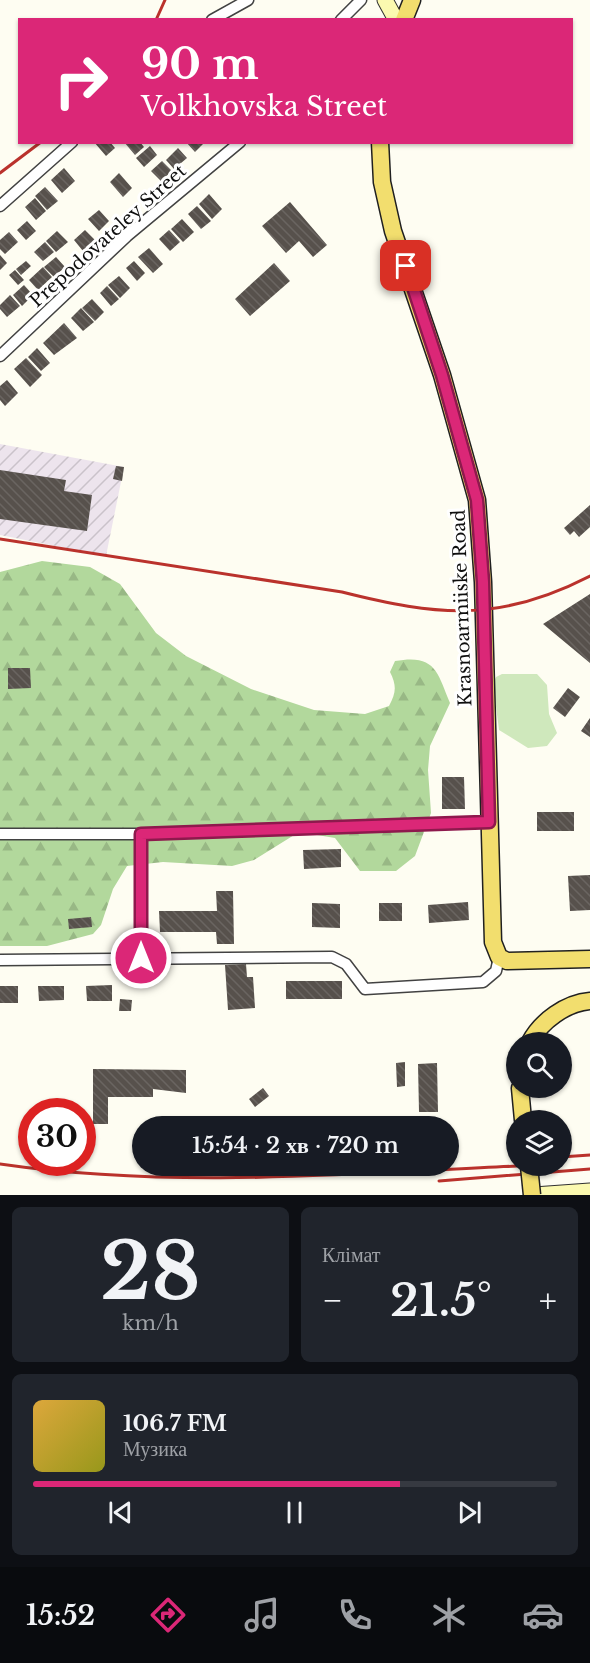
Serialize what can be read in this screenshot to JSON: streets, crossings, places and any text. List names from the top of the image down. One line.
{"streets":{"main road":["Krasnoarmiiske Road"],"street":["Prepodovateley Street"]},"page":{"turn":["90 m","Volkhovska Street"],"limit":"30","trip":"15:54 · 2 хв · 720 m","tile":[["28","km/h"],"Клімат"],"heat":["−","21.5°","+"],"song":["106.7 FM","Музика"],"tabs":"15:52"}}
